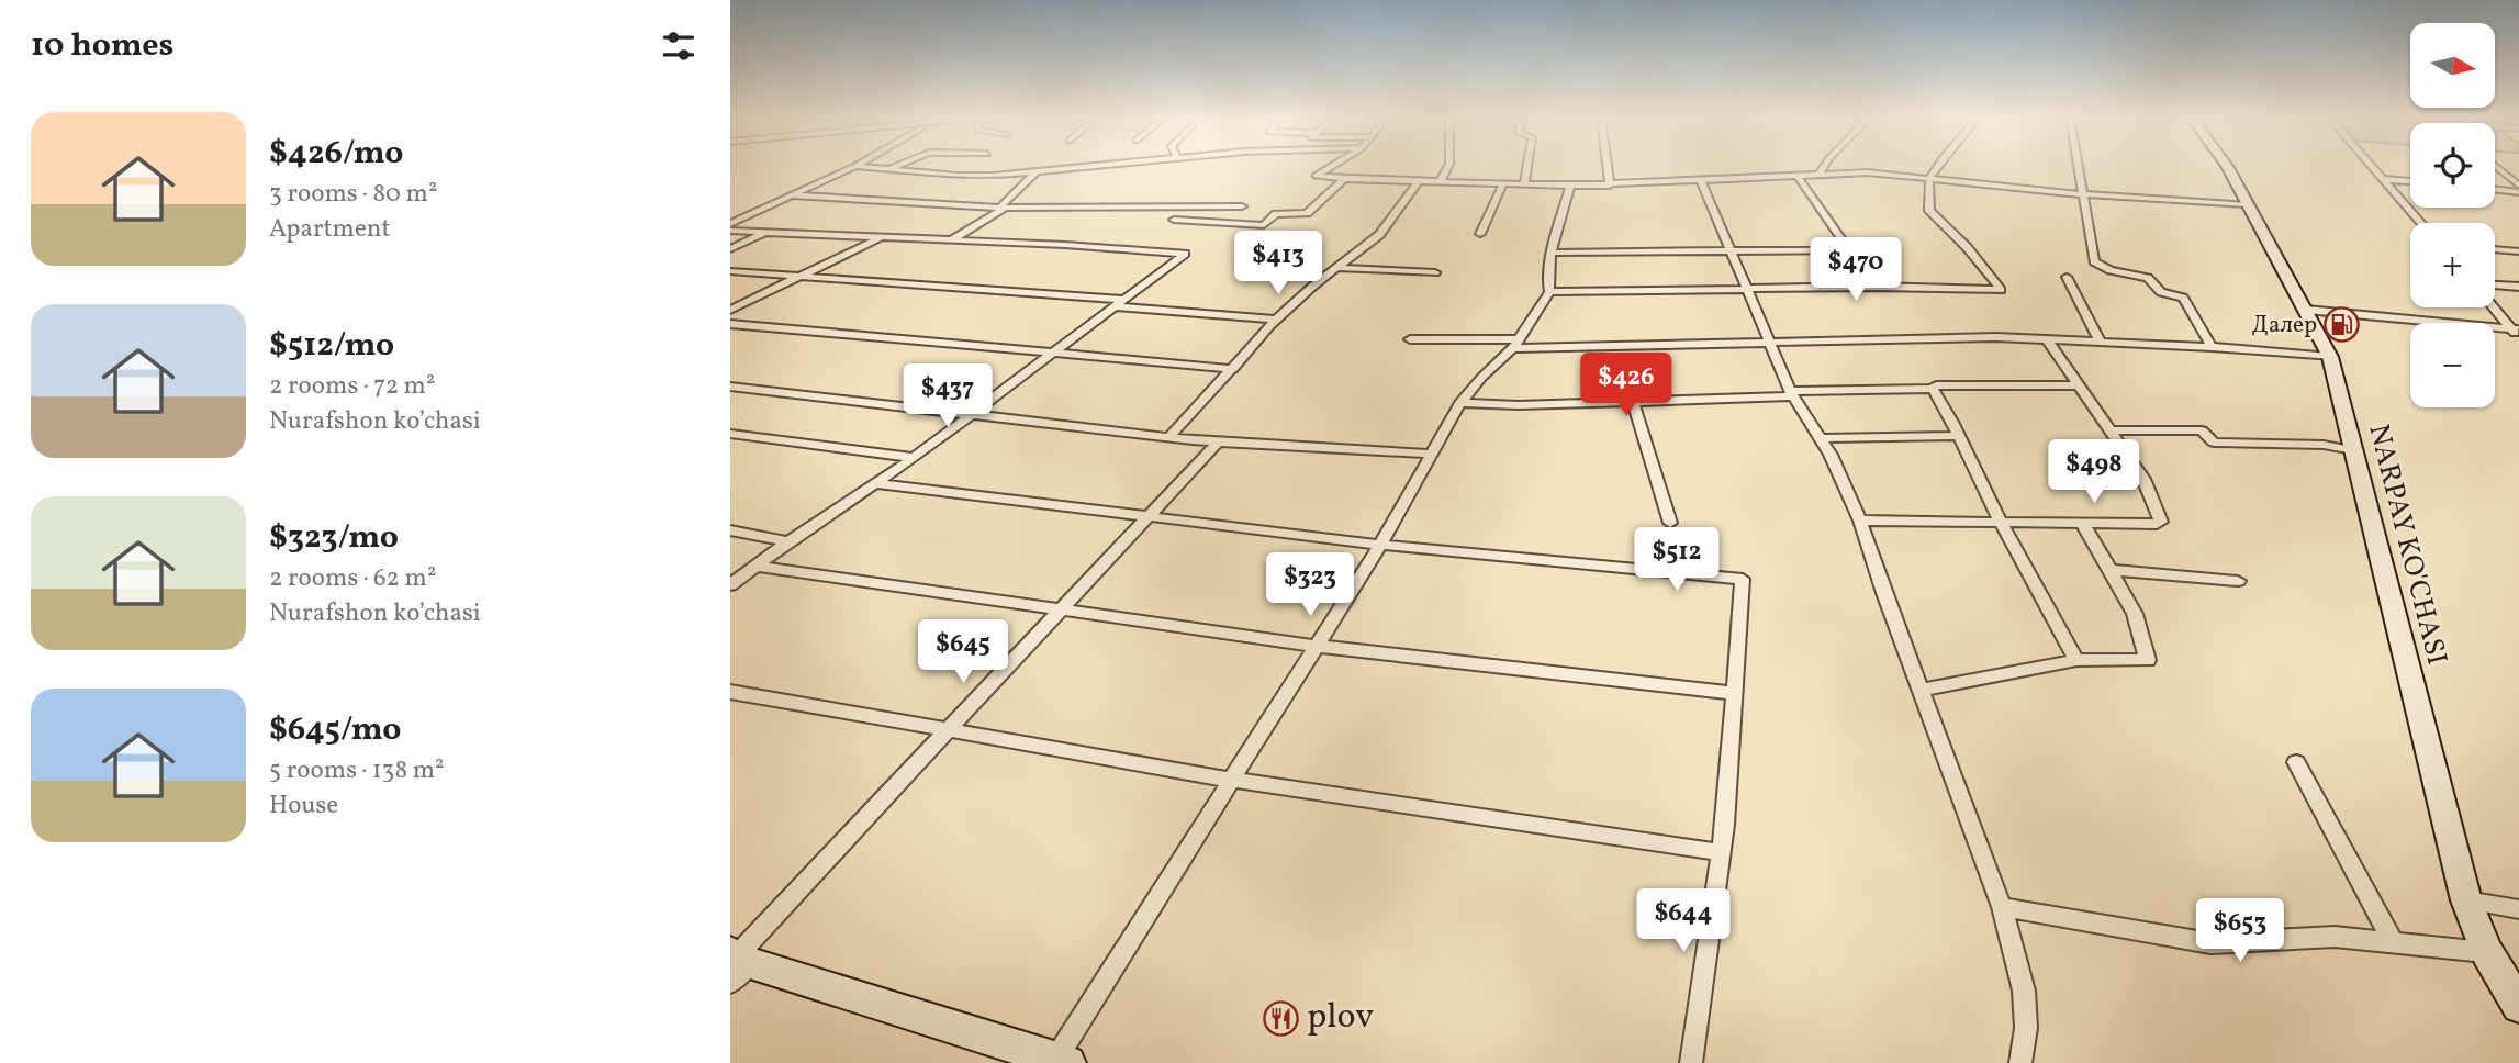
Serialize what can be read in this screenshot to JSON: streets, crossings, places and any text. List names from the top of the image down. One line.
{"streets":{"main road":["NARPAY KO'CHASI"]},"places":{"fuel station":["Далер"],"restaurant":["plov"]},"north":"right","page":{"heading":"10 homes","map_buttons":["+","−"],"list":[{"name":"$426/mo","note":"3 rooms · 80 m² · Apartment"},{"name":"$512/mo","note":"2 rooms · 72 m² · Nurafshon ko’chasi"},{"name":"$323/mo","note":"2 rooms · 62 m² · Nurafshon ko’chasi"},{"name":"$645/mo","note":"5 rooms · 138 m² · House"}],"price":["$413","$470","$426","$437","$498","$512","$323","$645","$644","$653"]}}
